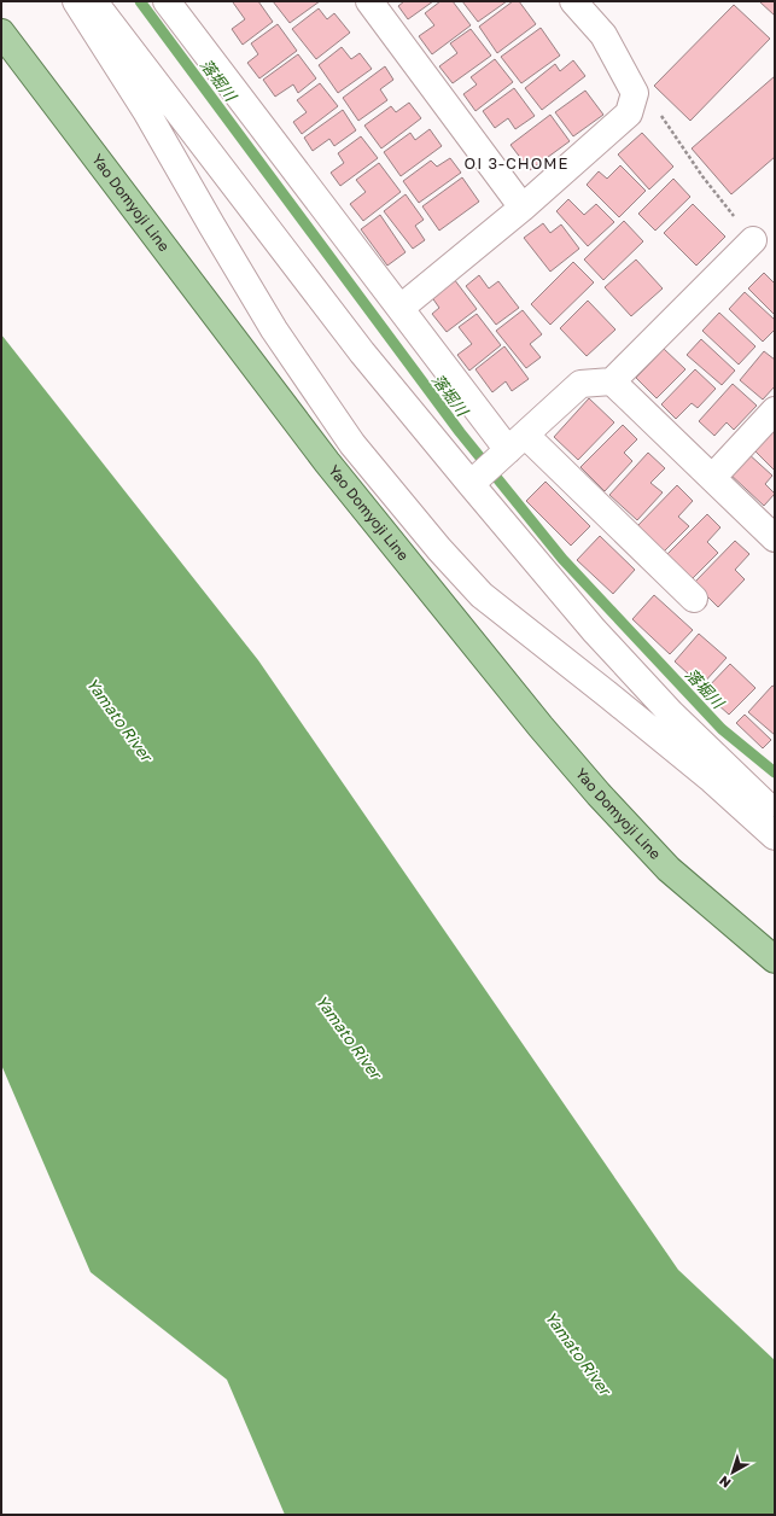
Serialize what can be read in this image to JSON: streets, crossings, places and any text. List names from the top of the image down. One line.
{"streets":{"main road":["Yao Domyoji Line"]},"districts":["OI 3-CHOME"],"water":["落堀川","Yamato River"],"north":"bottom left"}
